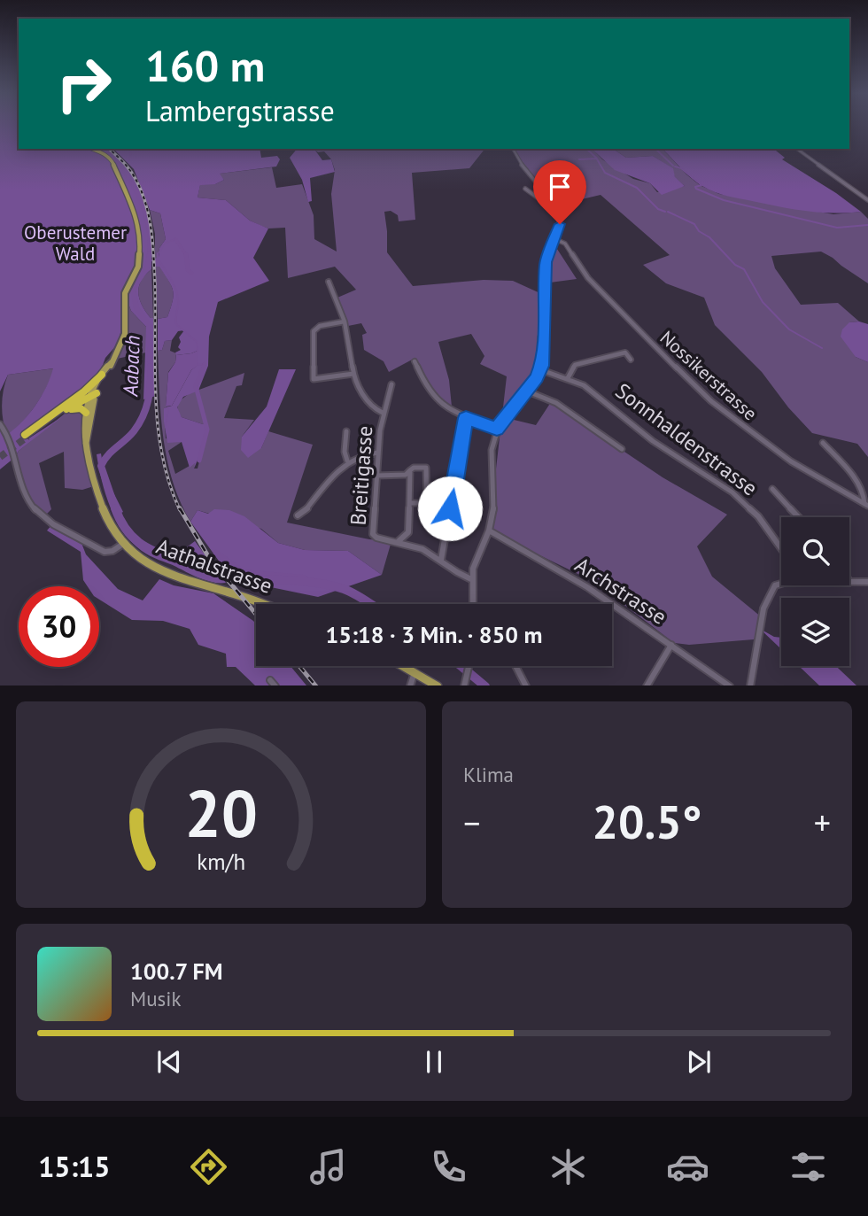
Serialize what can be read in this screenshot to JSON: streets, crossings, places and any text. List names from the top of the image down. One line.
{"streets":{"main road":["Aathalstrasse"],"street":["Nossikerstrasse","Sonnhaldenstrasse","Breitigasse","Archstrasse"]},"water":["Aabach"],"parks":["Oberustemer Wald"],"page":{"turn":["160 m","Lambergstrasse"],"limit":"30","trip":"15:18 · 3 Min. · 850 m","tile":"Klima","heat":["−","20.5°","+"],"song":["100.7 FM","Musik"],"tabs":"15:15","gauge":["20","km/h"]}}
